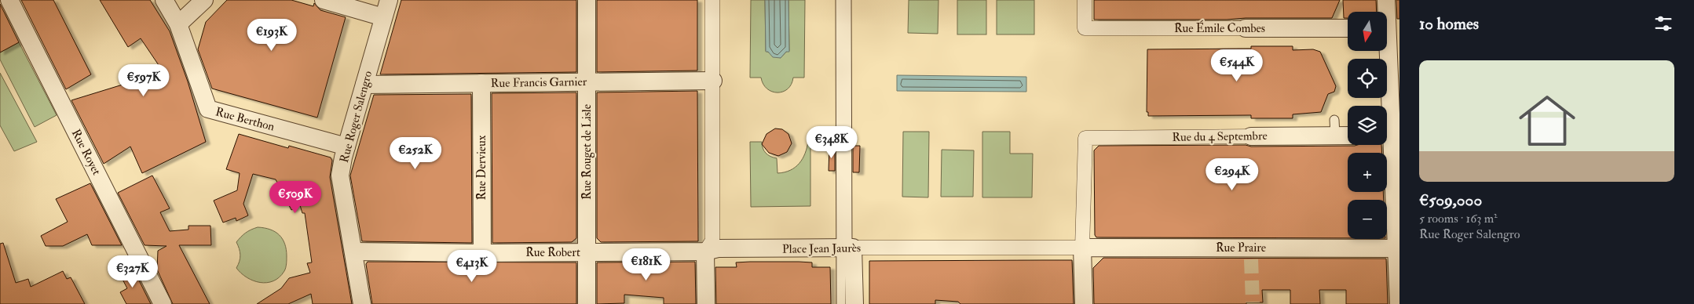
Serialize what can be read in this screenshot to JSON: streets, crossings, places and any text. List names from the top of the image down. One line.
{"streets":{"street":["Rue Émile Combes","Rue Francis Garnier","Rue Roger Salengro","Rue Berthon","Rue du 4 Septembre","Rue Royet","Rue Rouget de Lisle","Rue Dervieux","Rue Praire","Place Jean Jaurès","Rue Robert"]},"crossings":[["Rue Francis Garnier","Rue Roger Salengro"],["Rue Francis Garnier","Rue Rouget de Lisle"],["Rue Francis Garnier","Rue Dervieux"],["Rue Roger Salengro","Rue Berthon"],["Rue Roger Salengro","Rue Robert"],["Rue du 4 Septembre","Rue Praire"],["Rue du 4 Septembre","Place Jean Jaurès"],["Rue Rouget de Lisle","Rue Robert"],["Rue Dervieux","Rue Robert"],["Rue Praire","Place Jean Jaurès"],["Place Jean Jaurès","Rue Robert"]],"north":"bottom","page":{"heading":"10 homes","map_buttons":["+","−"],"price":["€193K","€544K","€597K","€348K","€252K","€294K","€509K","€181K","€413K","€327K"],"list":[{"name":"€509,000","note":"5 rooms · 163 m² · Rue Roger Salengro"}]}}
